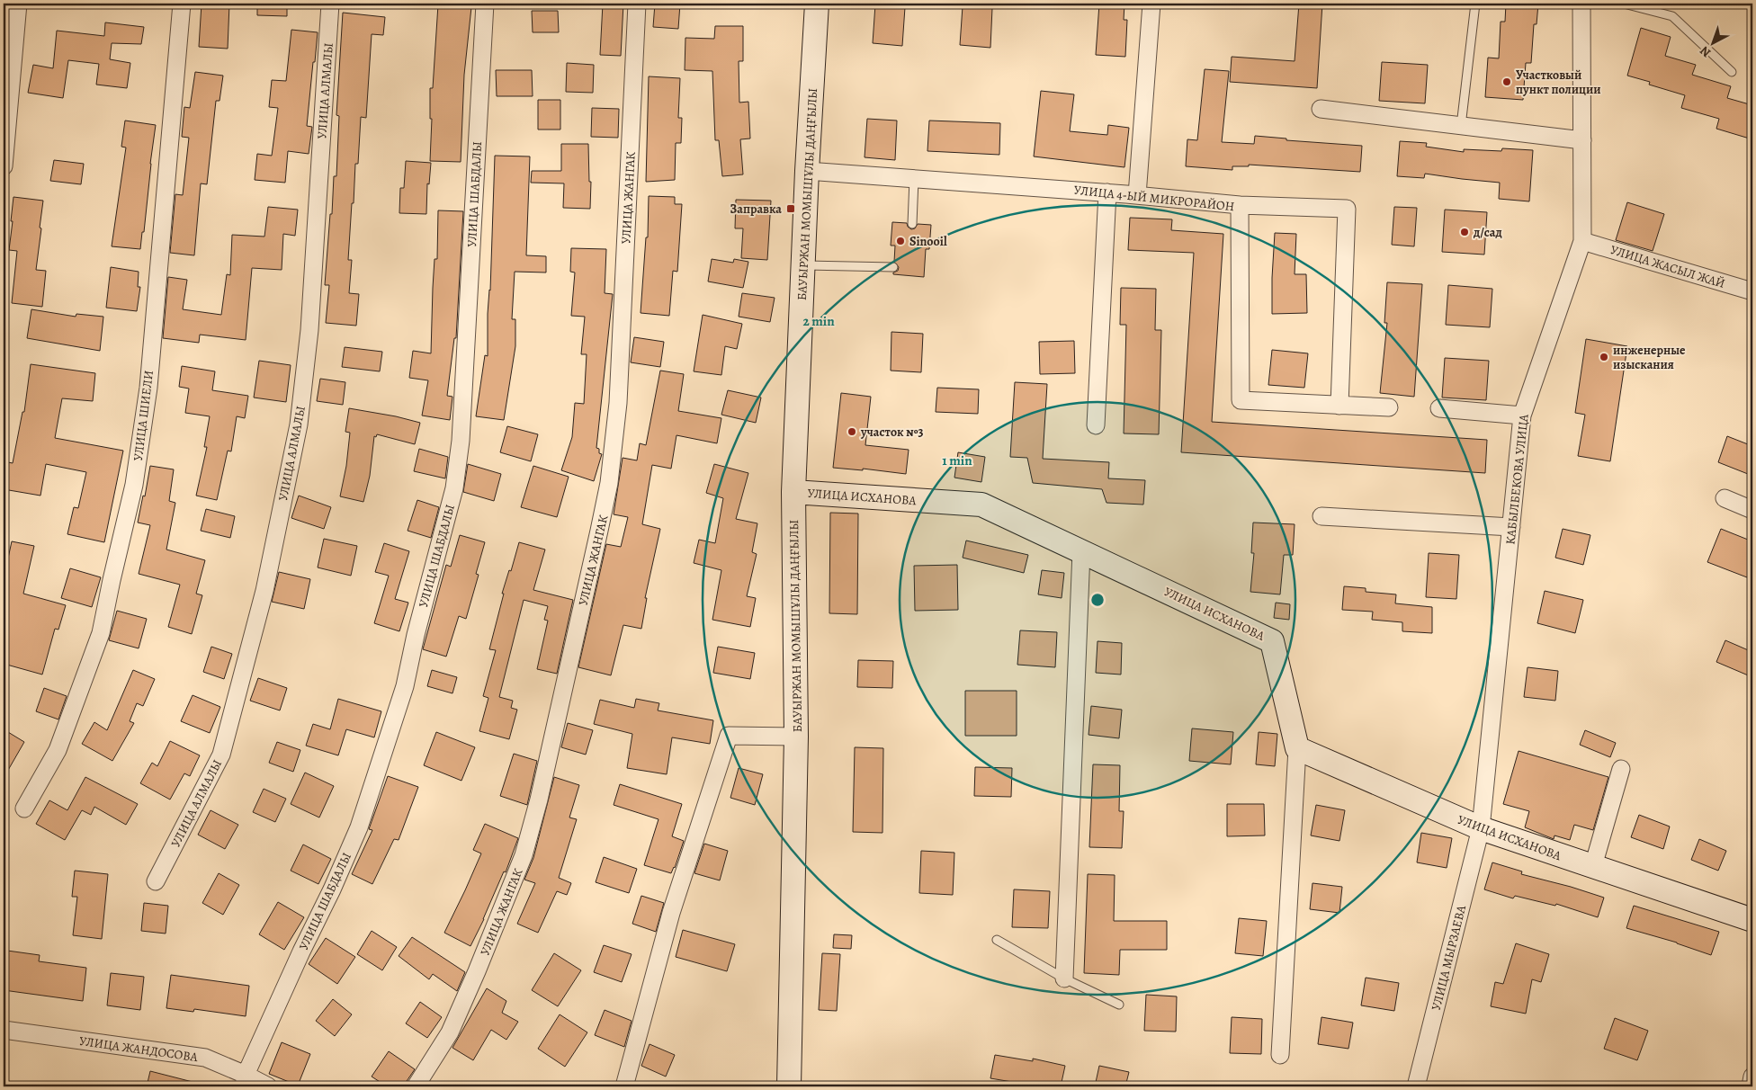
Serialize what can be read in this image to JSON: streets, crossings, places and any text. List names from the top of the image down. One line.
{"streets":{"main road":["БАУЫРЖАН МОМЫШҰЛЫ ДАҢҒЫЛЫ","УЛИЦА ИСХАНОВА"],"street":["УЛИЦА АЛМАЛЫ","УЛИЦА ШАБДАЛЫ","УЛИЦА ЖАНГАК","УЛИЦА 4-ЫЙ МИКРОРАЙОН","УЛИЦА ЖАСЫЛ ЖАЙ","УЛИЦА ШИЕЛИ","КАБЫЛБЕКОВА УЛИЦА","УЛИЦА МЫРЗАЕВА","УЛИЦА ЖАНДОСОВА"]},"crossings":[["УЛИЦА ШАБДАЛЫ","УЛИЦА ЖАНДОСОВА"],["БАУЫРЖАН МОМЫШҰЛЫ ДАҢҒЫЛЫ","УЛИЦА 4-ЫЙ МИКРОРАЙОН"],["БАУЫРЖАН МОМЫШҰЛЫ ДАҢҒЫЛЫ","УЛИЦА ИСХАНОВА"],["УЛИЦА ЖАСЫЛ ЖАЙ","КАБЫЛБЕКОВА УЛИЦА"],["КАБЫЛБЕКОВА УЛИЦА","УЛИЦА ИСХАНОВА"],["КАБЫЛБЕКОВА УЛИЦА","УЛИЦА МЫРЗАЕВА"],["УЛИЦА ИСХАНОВА","УЛИЦА МЫРЗАЕВА"]],"places":{"other":["Участковый пункт полиции","д/сад","Sinooil","инженерные изыскания","участок №3"],"transit":["Заправка"]},"north":"bottom left","rings":["2 min","1 min"]}
